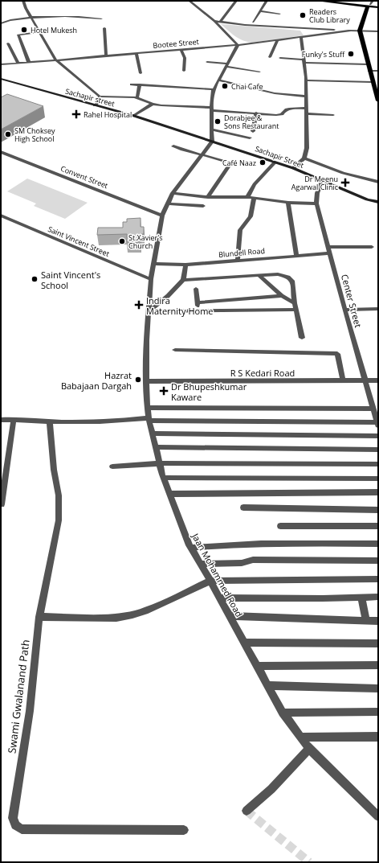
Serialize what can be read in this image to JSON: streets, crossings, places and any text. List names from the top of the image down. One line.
{"streets":{"street":["Bootee Street","Sachapir street","Sachapir Street","Convent Street","Saint Vincent Street","Blundell Road","Center Street","R S Kedari Road","Jaan Mohammed Road","Swami Gwalanand Path"]},"crossings":[["Sachapir street","Sachapir Street"],["Sachapir street","Jaan Mohammed Road"],["Sachapir Street","Center Street"],["Sachapir Street","Jaan Mohammed Road"],["Convent Street","Jaan Mohammed Road"],["Saint Vincent Street","Jaan Mohammed Road"],["Blundell Road","Center Street"],["Blundell Road","Jaan Mohammed Road"],["Center Street","R S Kedari Road"],["R S Kedari Road","Jaan Mohammed Road"]],"places":{"other":["Readers Club Library","Hotel Mukesh","Funky's Stuff","Chai Cafe","Dorabjee & Sons Restaurant","SM Choksey High School","Café Naaz","St.Xavier's Church","Saint Vincent's School","Hazrat Babajaan Dargah"],"health":["Rahel Hospital","Dr Meenu Agarwal Clinic","Indira Maternity Home","Dr Bhupeshkumar Kaware"]}}
